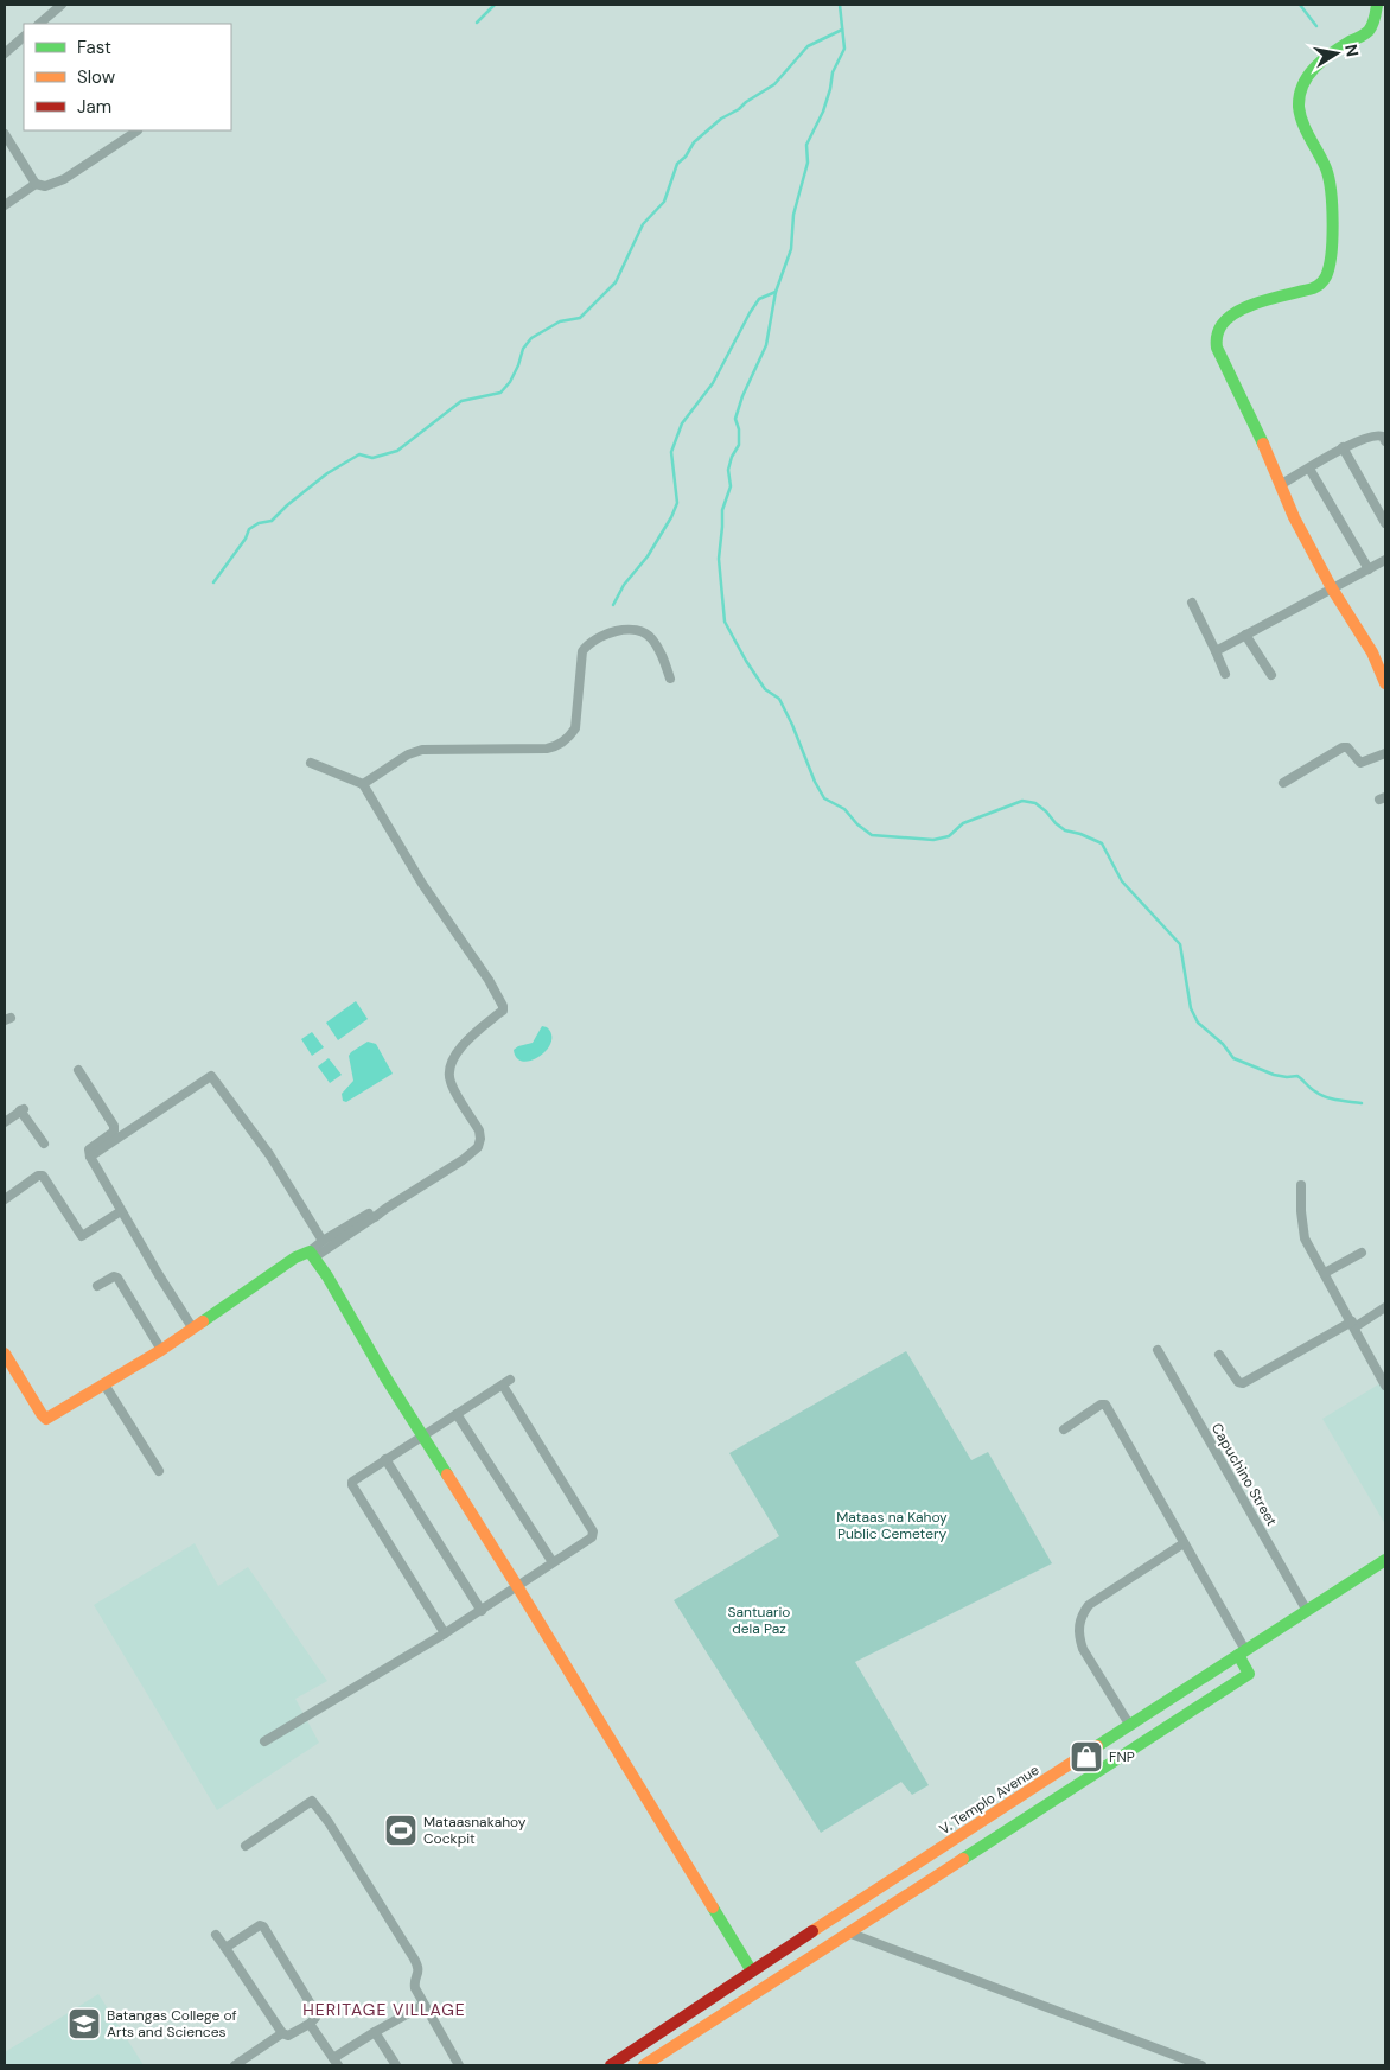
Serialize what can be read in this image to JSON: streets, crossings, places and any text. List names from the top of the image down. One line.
{"streets":{"street":["Capuchino Street","V. Templo Avenue"]},"crossings":[["Capuchino Street","V. Templo Avenue"]],"districts":["HERITAGE VILLAGE"],"parks":["Mataas na Kahoy Public Cemetery","Santuario dela Paz"],"places":{"shop":["FNP"],"sports":["Mataasnakahoy Cockpit"],"school or university":["Batangas College of Arts and Sciences"]},"legend":["Fast","Slow","Jam"],"north":"right"}
